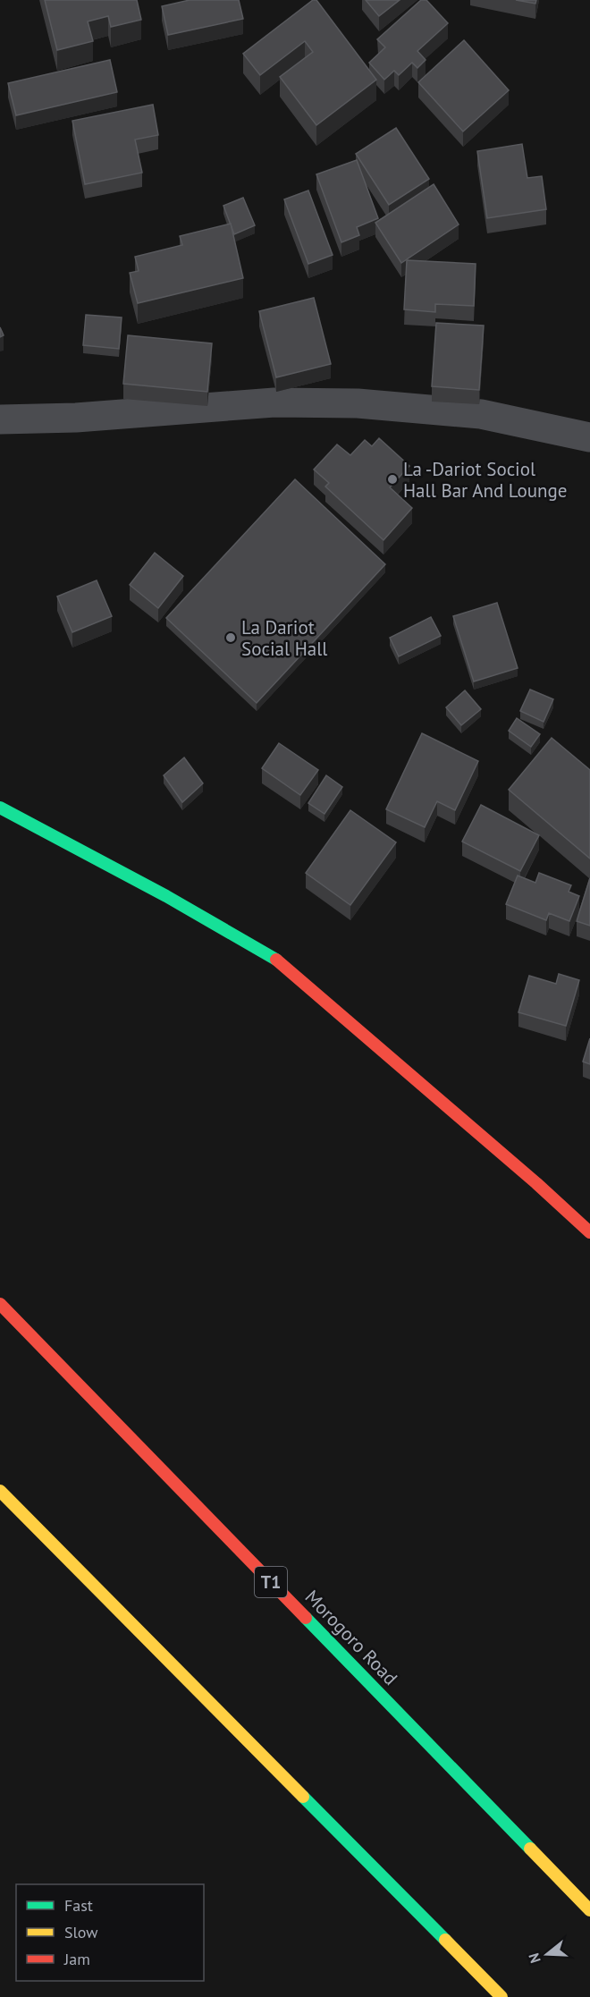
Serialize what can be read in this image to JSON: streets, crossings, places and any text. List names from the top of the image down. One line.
{"streets":{"main road":["T1","Morogoro Road"]},"places":["La -Dariot Sociol Hall Bar And Lounge","La Dariot Social Hall"],"legend":["Fast","Slow","Jam"],"north":"left"}
